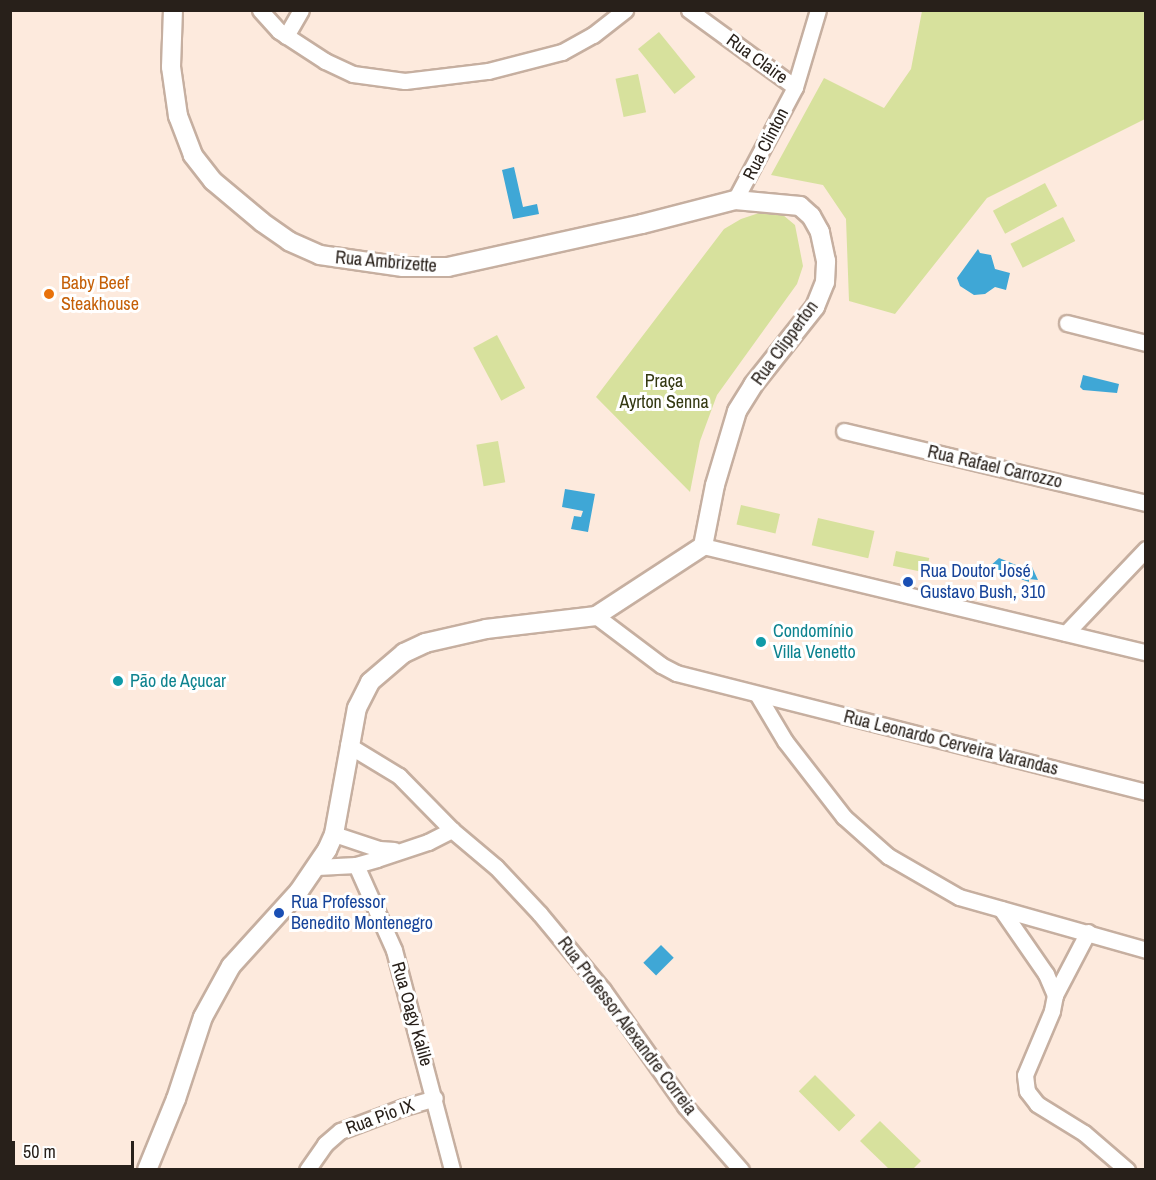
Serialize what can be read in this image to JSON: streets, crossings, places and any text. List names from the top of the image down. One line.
{"streets":{"street":["Rua Claire","Rua Clinton","Rua Ambrizette","Rua Clipperton","Rua Rafael Carrozzo","Rua Leonardo Cerveira Varandas","Rua Oagy Kalile","Rua Professor Alexandre Correia","Rua Pio IX"]},"crossings":[["Rua Claire","Rua Clinton"],["Rua Clinton","Rua Ambrizette"],["Rua Clinton","Rua Clipperton"],["Rua Ambrizette","Rua Clipperton"],["Rua Oagy Kalile","Rua Pio IX"]],"parks":["Praça Ayrton Senna"],"places":["Baby Beef Steakhouse","Rua Doutor José Gustavo Bush, 310","Condomínio Villa Venetto","Pão de Açucar","Rua Professor Benedito Montenegro"],"scale_bar":"50 m"}
